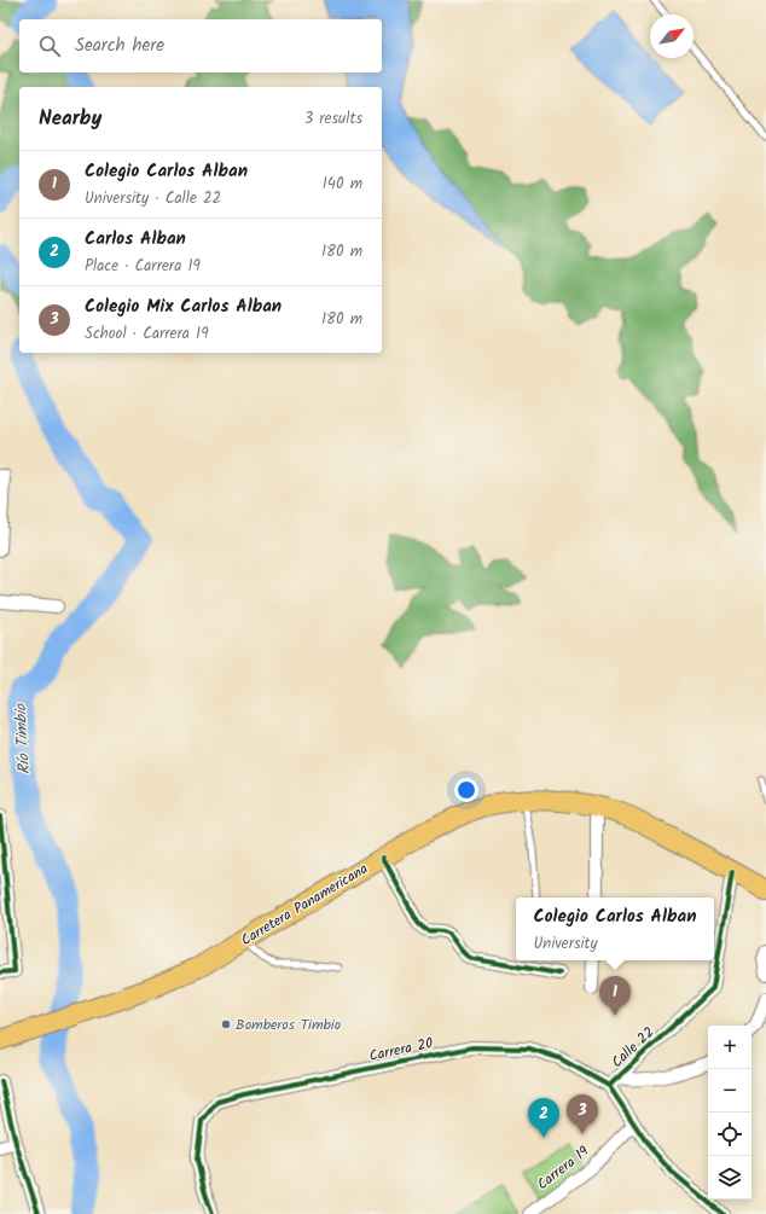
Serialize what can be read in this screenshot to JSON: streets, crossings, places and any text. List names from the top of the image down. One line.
{"streets":{"highway":["Carretera Panamericana"],"street":["Calle 22","Carrera 20","Carrera 19"]},"crossings":[["Carretera Panamericana","Calle 22"],["Calle 22","Carrera 20"],["Calle 22","Carrera 19"]],"water":["Río Timbio"],"places":["Bomberos Timbio"],"north":"top right","page":{"search":"Search here","heading":["Nearby","3 results"],"list":[{"mark":"1","name":"Colegio Carlos Alban","note":"University · Calle 22","value":"140 m"},{"mark":"2","name":"Carlos Alban","note":"Place · Carrera 19","value":"180 m"},{"mark":"3","name":"Colegio Mix Carlos Alban","note":"School · Carrera 19","value":"180 m"}],"popup":["Colegio Carlos Alban","University"],"pins":["1","3","2"],"map_buttons":["+","−"]}}
